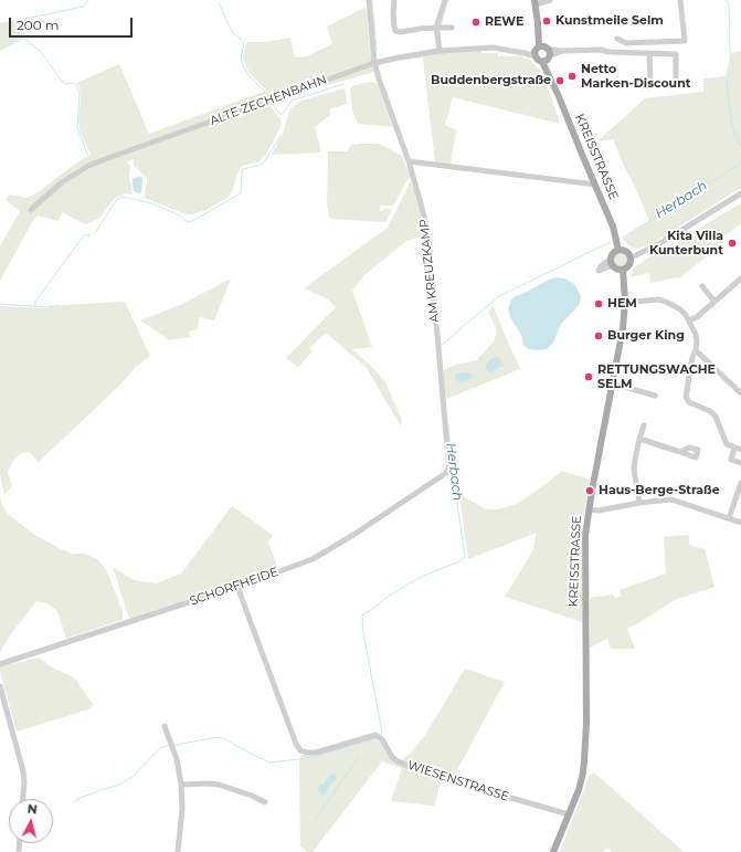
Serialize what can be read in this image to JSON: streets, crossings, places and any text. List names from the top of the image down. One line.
{"streets":{"main road":["KREISSTRASSE"],"street":["ALTE ZECHENBAHN","AM KREUZKAMP","SCHORFHEIDE","WIESENSTRASSE"]},"crossings":[["ALTE ZECHENBAHN","KREISSTRASSE"],["ALTE ZECHENBAHN","AM KREUZKAMP"],["KREISSTRASSE","WIESENSTRASSE"],["AM KREUZKAMP","SCHORFHEIDE"],["SCHORFHEIDE","WIESENSTRASSE"]],"water":["Herbach"],"places":["Kunstmeile Selm","REWE","Netto Marken-Discount","Buddenbergstraße","Kita Villa Kunterbunt","HEM","Burger King","RETTUNGSWACHE SELM","Haus-Berge-Straße"],"scale_bar":"200 m","north":"top"}
